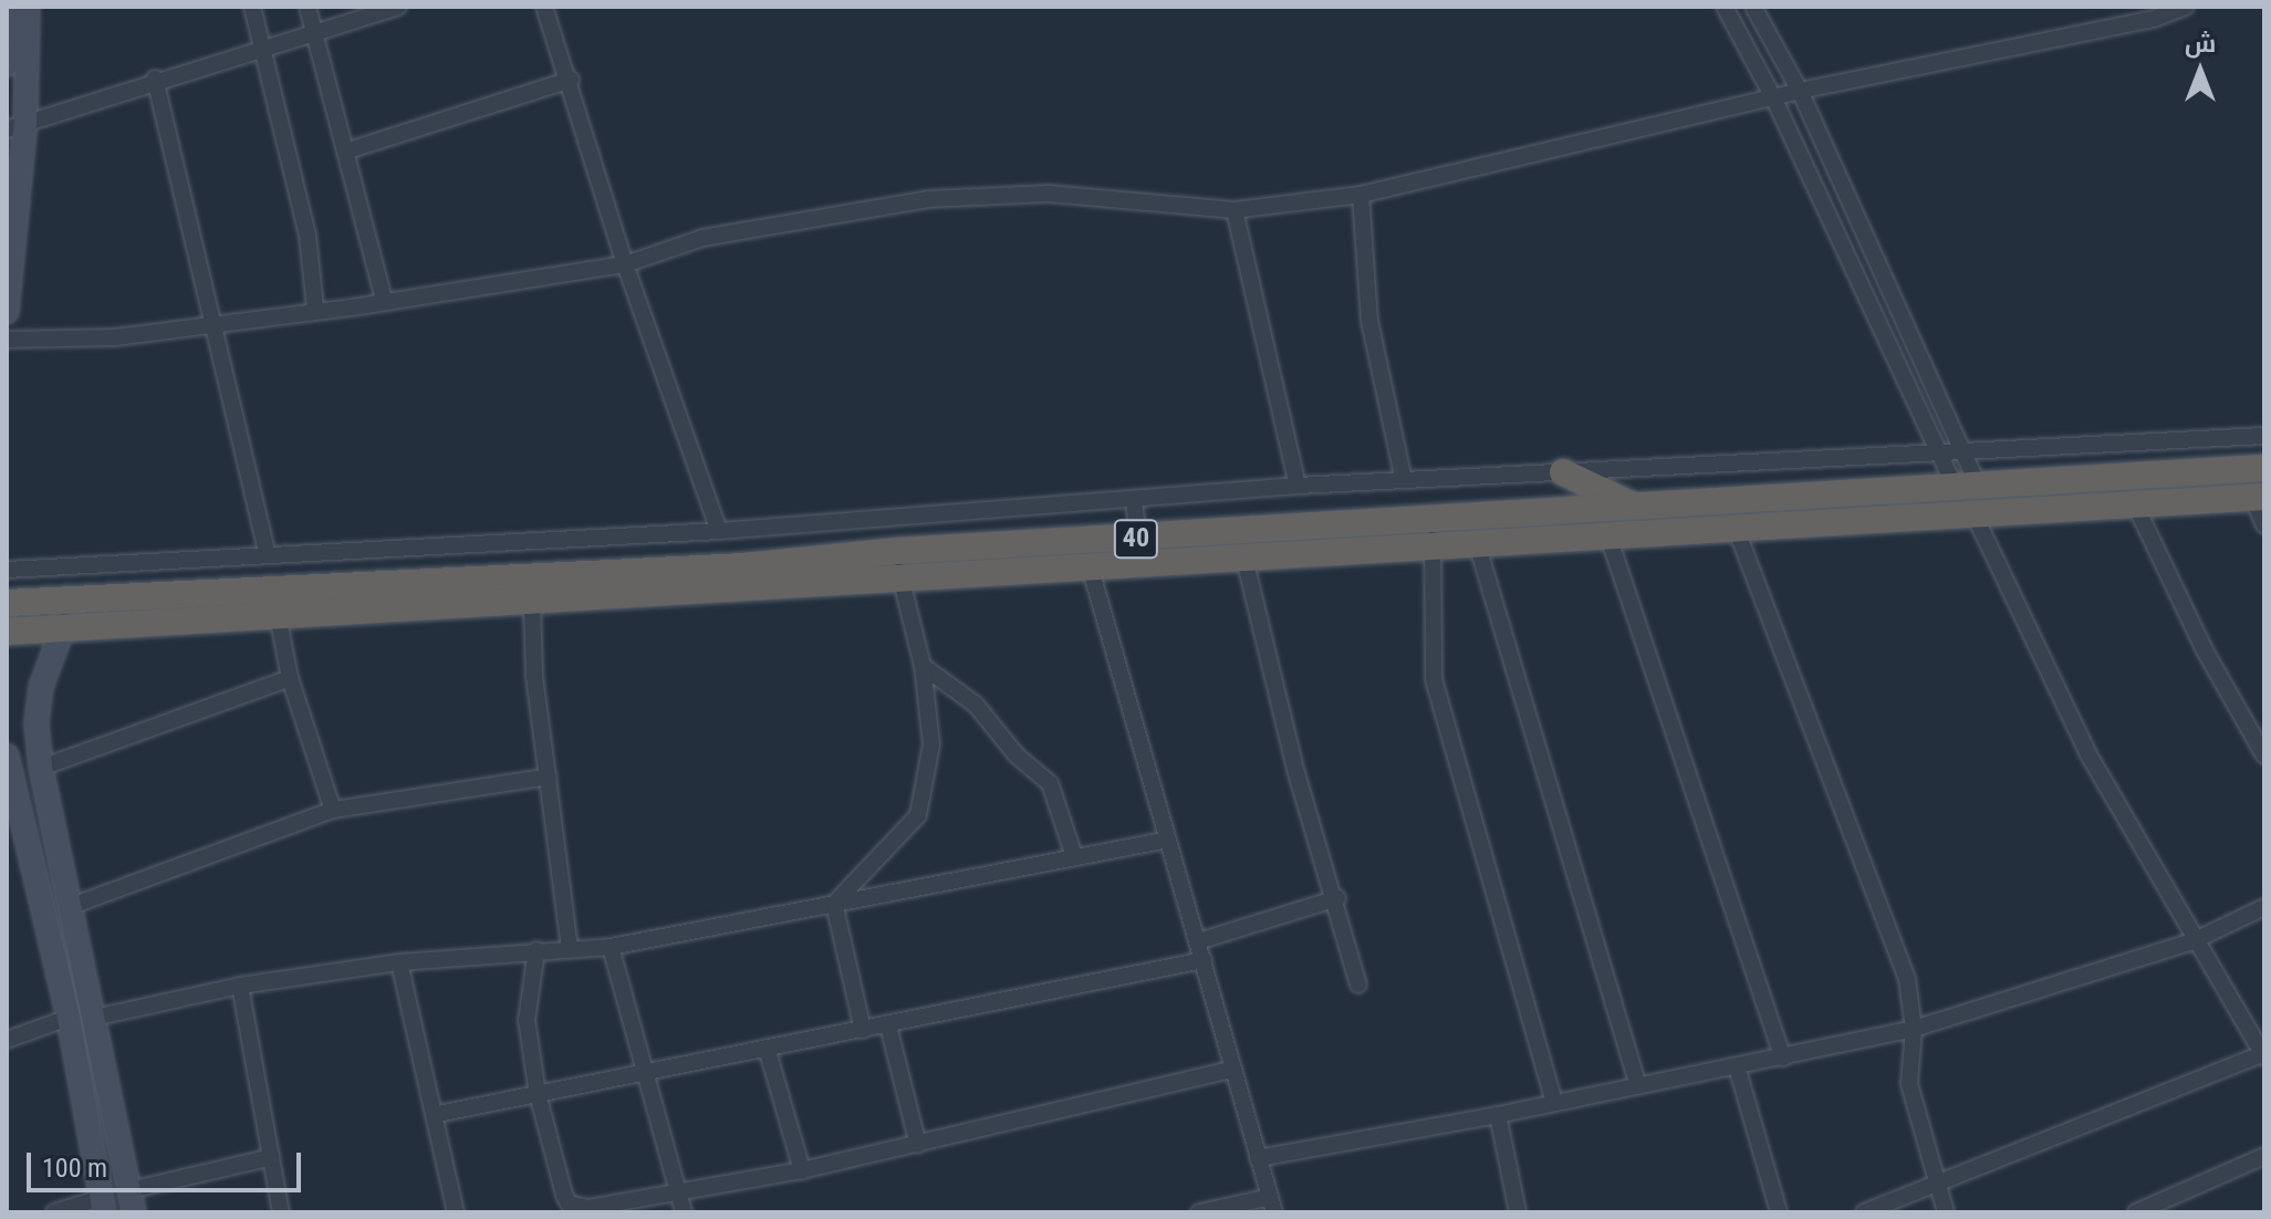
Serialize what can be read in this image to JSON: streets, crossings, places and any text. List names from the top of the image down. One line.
{"streets":{"highway":["40"]},"scale_bar":"100 m","north":"top"}
